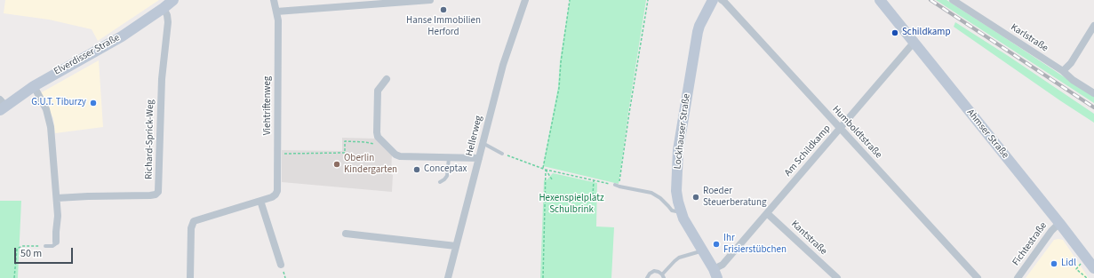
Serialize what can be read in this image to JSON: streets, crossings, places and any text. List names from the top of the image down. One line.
{"streets":{"street":["Karlstraße","Elverdisser Straße","Viehtriftenweg","Lockhauser Straße","Humboldtstraße","Ahmser Straße","Hellerweg","Richard-Sprick-Weg","Am Schildkamp","Kantstraße","Fichtestraße"]},"crossings":[["Elverdisser Straße","Richard-Sprick-Weg"],["Lockhauser Straße","Am Schildkamp"],["Humboldtstraße","Am Schildkamp"],["Ahmser Straße","Am Schildkamp"],["Ahmser Straße","Fichtestraße"],["Am Schildkamp","Kantstraße"]],"parks":["Hexenspielplatz Schulbrink"],"places":["Hanse Immobilien Herford","Schildkamp","G.U.T. Tiburzy","Oberlin Kindergarten","Conceptax","Roeder Steuerberatung","Ihr Frisierstübchen","Lidl"],"scale_bar":"50 m"}
